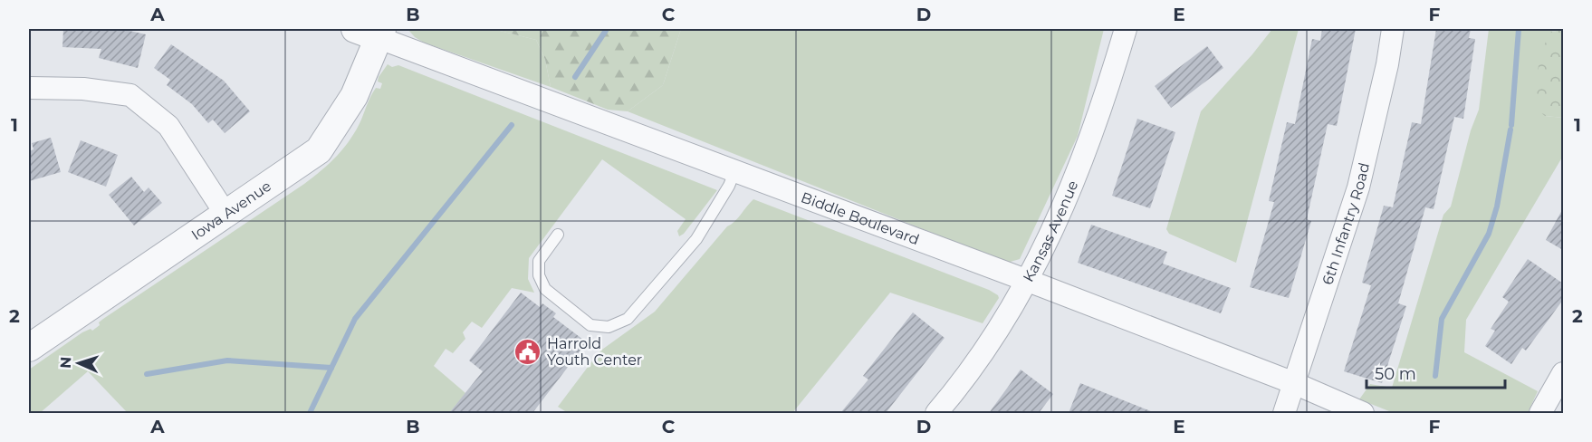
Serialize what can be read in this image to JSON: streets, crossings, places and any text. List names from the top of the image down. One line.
{"streets":{"street":["Iowa Avenue","Biddle Boulevard","6th Infantry Road","Kansas Avenue"]},"crossings":[["Iowa Avenue","Biddle Boulevard"],["Biddle Boulevard","6th Infantry Road"],["Biddle Boulevard","Kansas Avenue"]],"places":{"public building":["Harrold Youth Center"]},"scale_bar":"50 m","north":"left","grid":{"columns":["A","B","C","D","E","F"],"rows":["1","2"]}}
